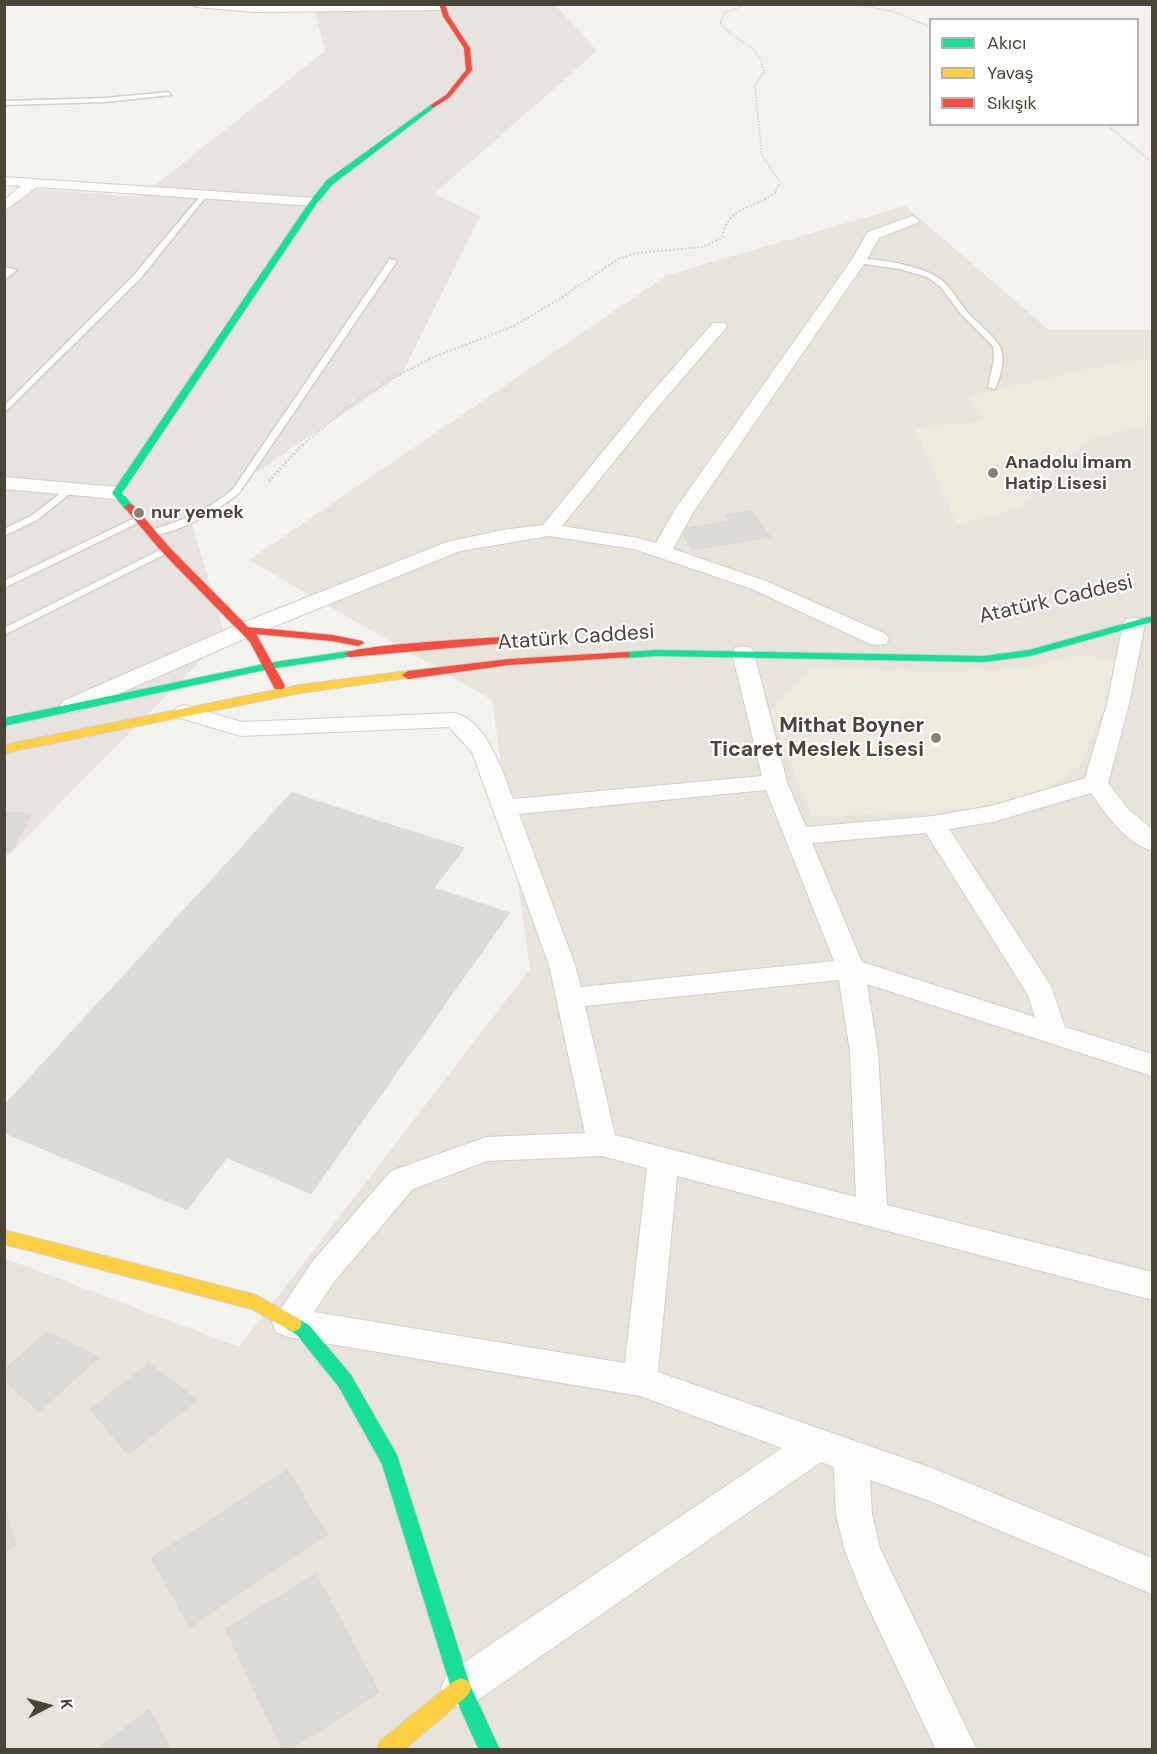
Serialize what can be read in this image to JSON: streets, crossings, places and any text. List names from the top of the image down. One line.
{"streets":{"street":["Atatürk Caddesi"]},"places":["Anadolu İmam Hatip Lisesi","nur yemek","Mithat Boyner Ticaret Meslek Lisesi"],"legend":["Akıcı","Yavaş","Sıkışık"],"north":"right"}
